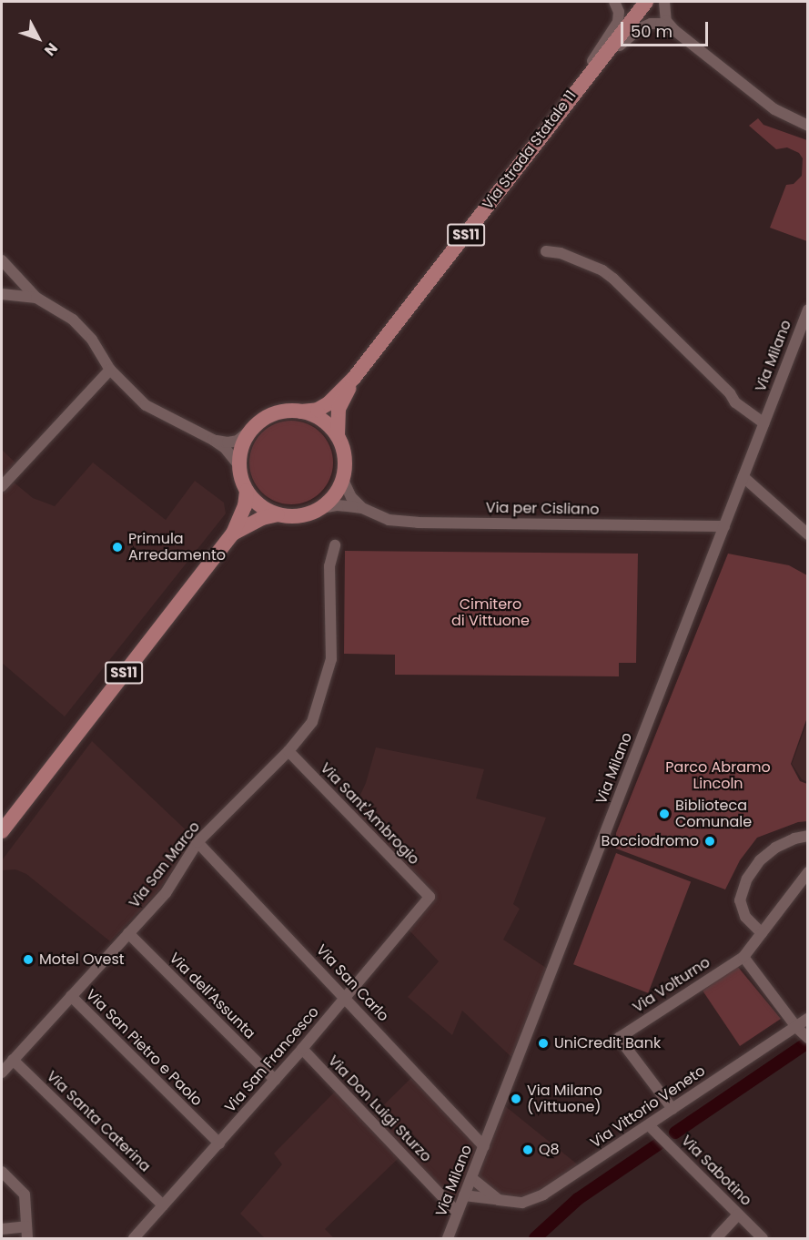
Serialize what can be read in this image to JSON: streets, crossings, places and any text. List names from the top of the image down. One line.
{"streets":{"main road":["Via Strada Statale 11","SS11"],"street":["Via Milano","Via per Cisliano","Via Sant'Ambrogio","Via San Marco","Via San Carlo","Via Volturno","Via dell'Assunta","Via San Pietro e Paolo","Via San Francesco","Via Vittorio Veneto","Via Don Luigi Sturzo","Via Santa Caterina","Via Sabotino"]},"crossings":[["Via Strada Statale 11","Via per Cisliano"],["Via Milano","Via per Cisliano"],["Via Milano","Via San Carlo"],["Via Milano","Via Vittorio Veneto"],["Via Milano","Via Don Luigi Sturzo"],["Via Sant'Ambrogio","Via San Marco"],["Via Sant'Ambrogio","Via San Francesco"],["Via San Marco","Via San Carlo"],["Via San Marco","Via dell'Assunta"],["Via San Marco","Via San Pietro e Paolo"],["Via San Marco","Via Santa Caterina"],["Via San Carlo","Via San Francesco"],["Via Volturno","Via Vittorio Veneto"],["Via dell'Assunta","Via San Francesco"],["Via San Pietro e Paolo","Via San Francesco"],["Via San Francesco","Via Don Luigi Sturzo"],["Via San Francesco","Via Santa Caterina"],["Via Vittorio Veneto","Via Sabotino"]],"parks":["Cimitero di Vittuone","Parco Abramo Lincoln"],"places":["Primula Arredamento","Biblioteca Comunale","Bocciodromo","Motel Ovest","UniCredit Bank","Via Milano (Vittuone)","Q8"],"scale_bar":"50 m","north":"bottom right"}
